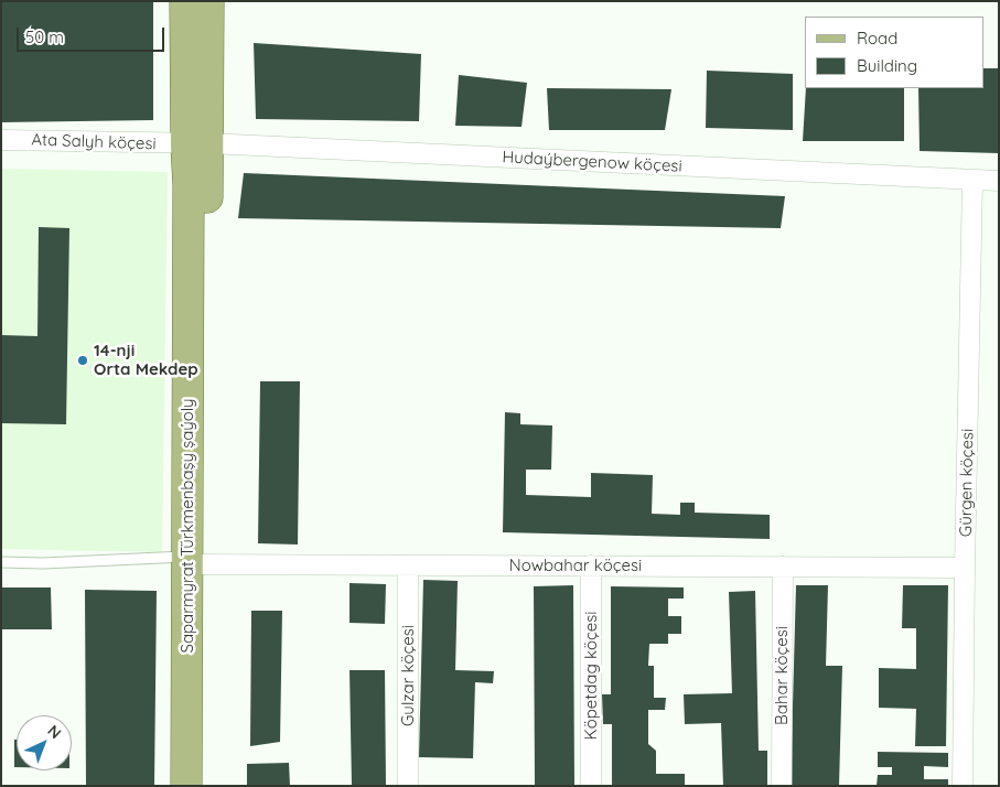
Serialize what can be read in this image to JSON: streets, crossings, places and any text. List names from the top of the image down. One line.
{"streets":{"main road":["Saparmyrat Türkmenbaşy şaýoly"],"street":["Ata Salyh köçesi","Hudaýbergenow köçesi","Gürgen köçesi","Nowbahar köçesi","Gulzar köçesi","Köpetdag köçesi","Bahar köçesi"]},"crossings":[["Ata Salyh köçesi","Hudaýbergenow köçesi"],["Ata Salyh köçesi","Saparmyrat Türkmenbaşy şaýoly"],["Hudaýbergenow köçesi","Gürgen köçesi"],["Hudaýbergenow köçesi","Saparmyrat Türkmenbaşy şaýoly"],["Gürgen köçesi","Nowbahar köçesi"],["Saparmyrat Türkmenbaşy şaýoly","Nowbahar köçesi"],["Nowbahar köçesi","Gulzar köçesi"],["Nowbahar köçesi","Köpetdag köçesi"],["Nowbahar köçesi","Bahar köçesi"]],"places":["14-nji Orta Mekdep"],"legend":["Road","Building"],"scale_bar":"50 m","north":"top right"}
